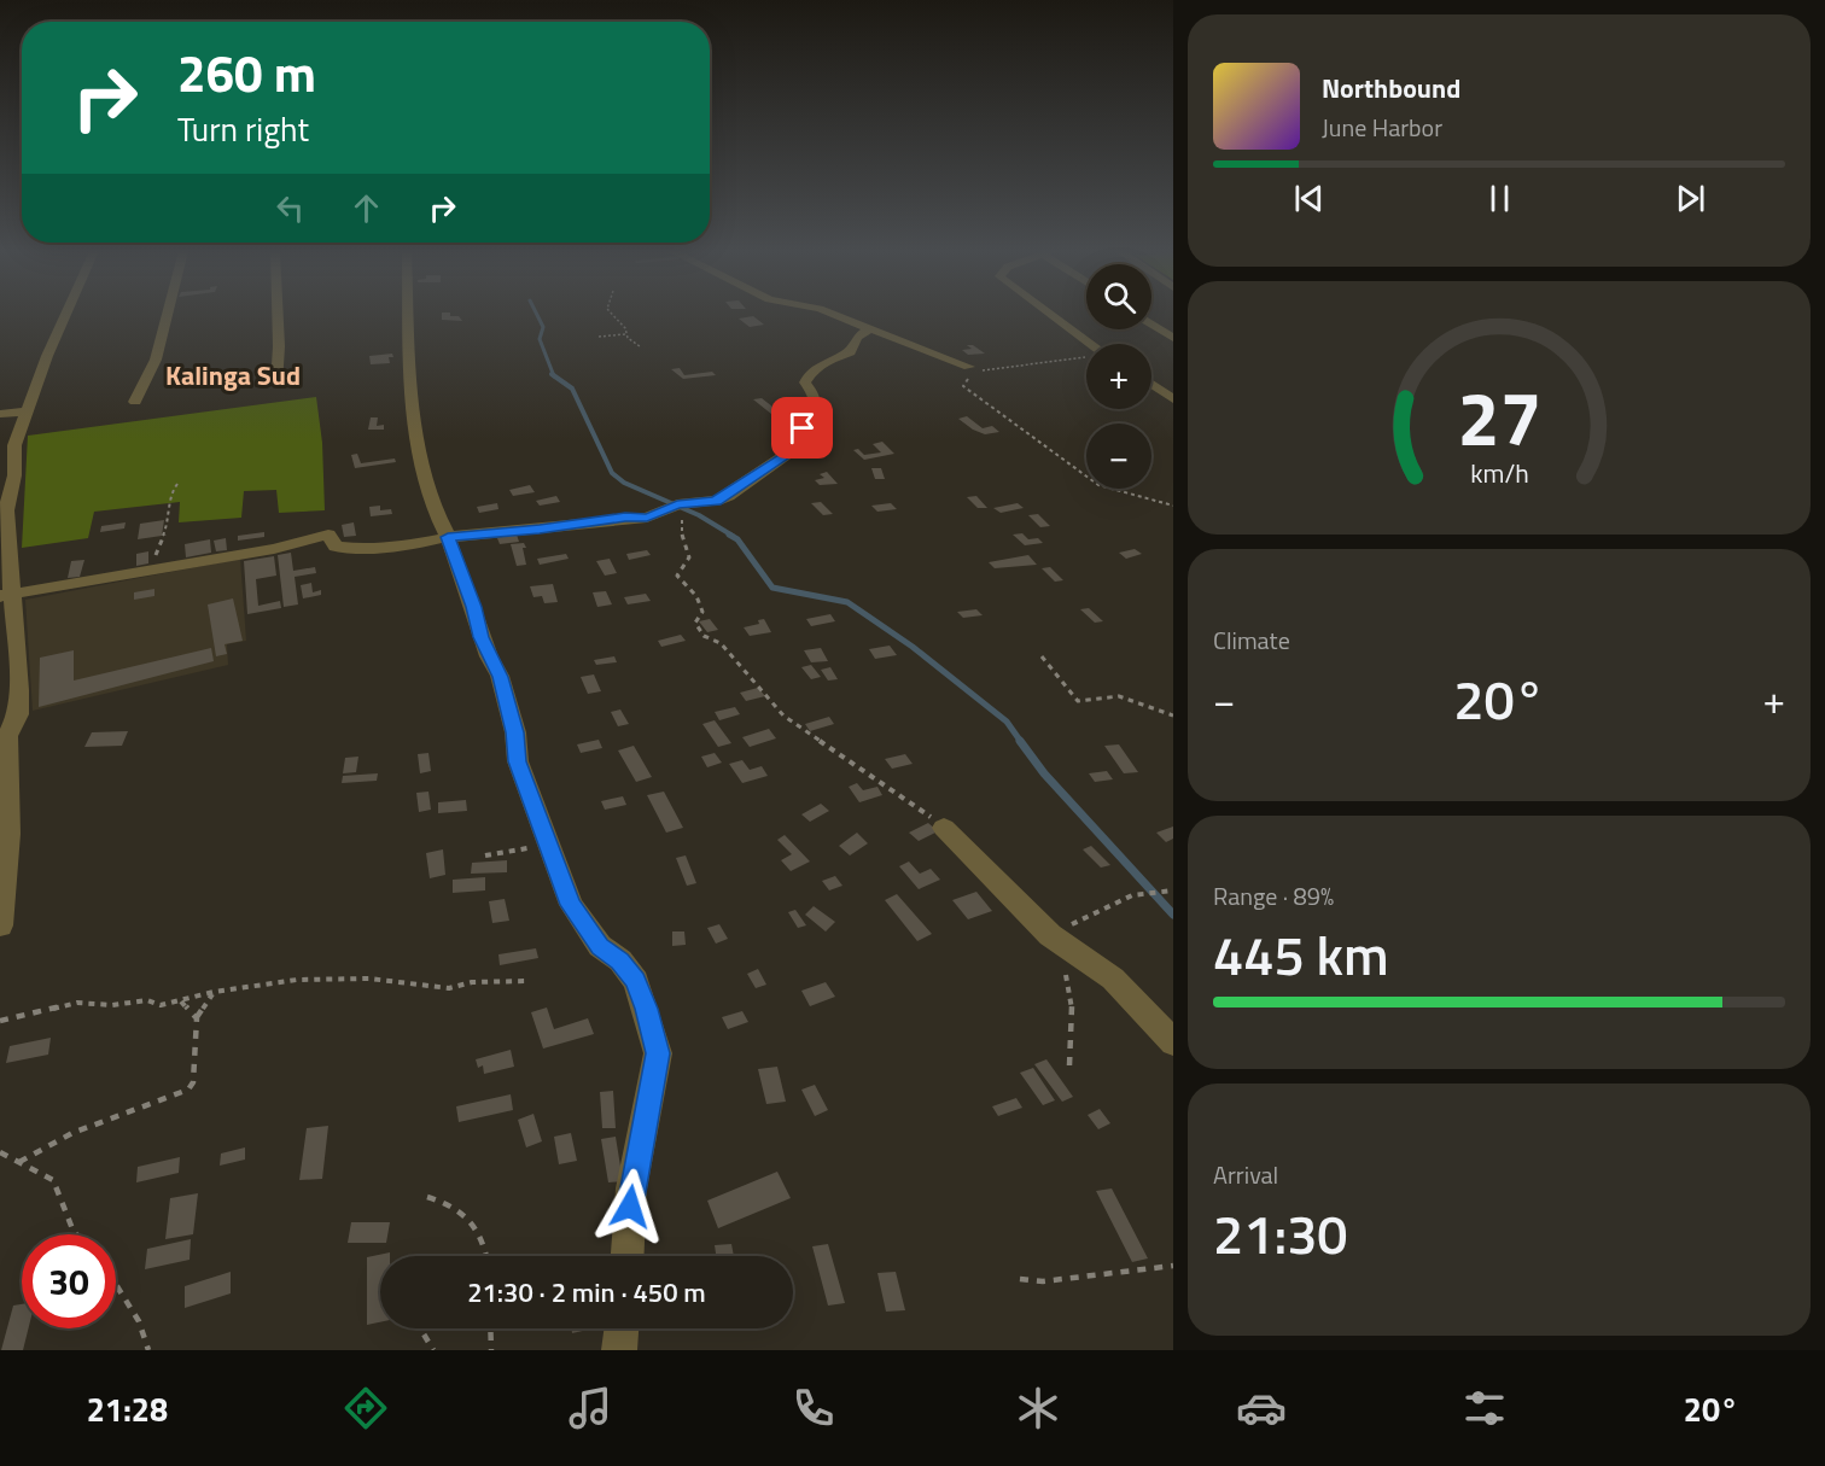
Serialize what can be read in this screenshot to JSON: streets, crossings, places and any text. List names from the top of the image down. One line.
{"districts":["Kalinga Sud"],"page":{"turn":["260 m","Turn right"],"song":["Northbound","June Harbor"],"map_buttons":["+","−"],"tile":["Climate",["Range · 89%","445 km"],["Arrival","21:30"]],"heat":["−","20°","+"],"limit":"30","trip":"21:30 · 2 min · 450 m","tabs":["21:28","20°"],"gauge":["27","km/h"]}}
